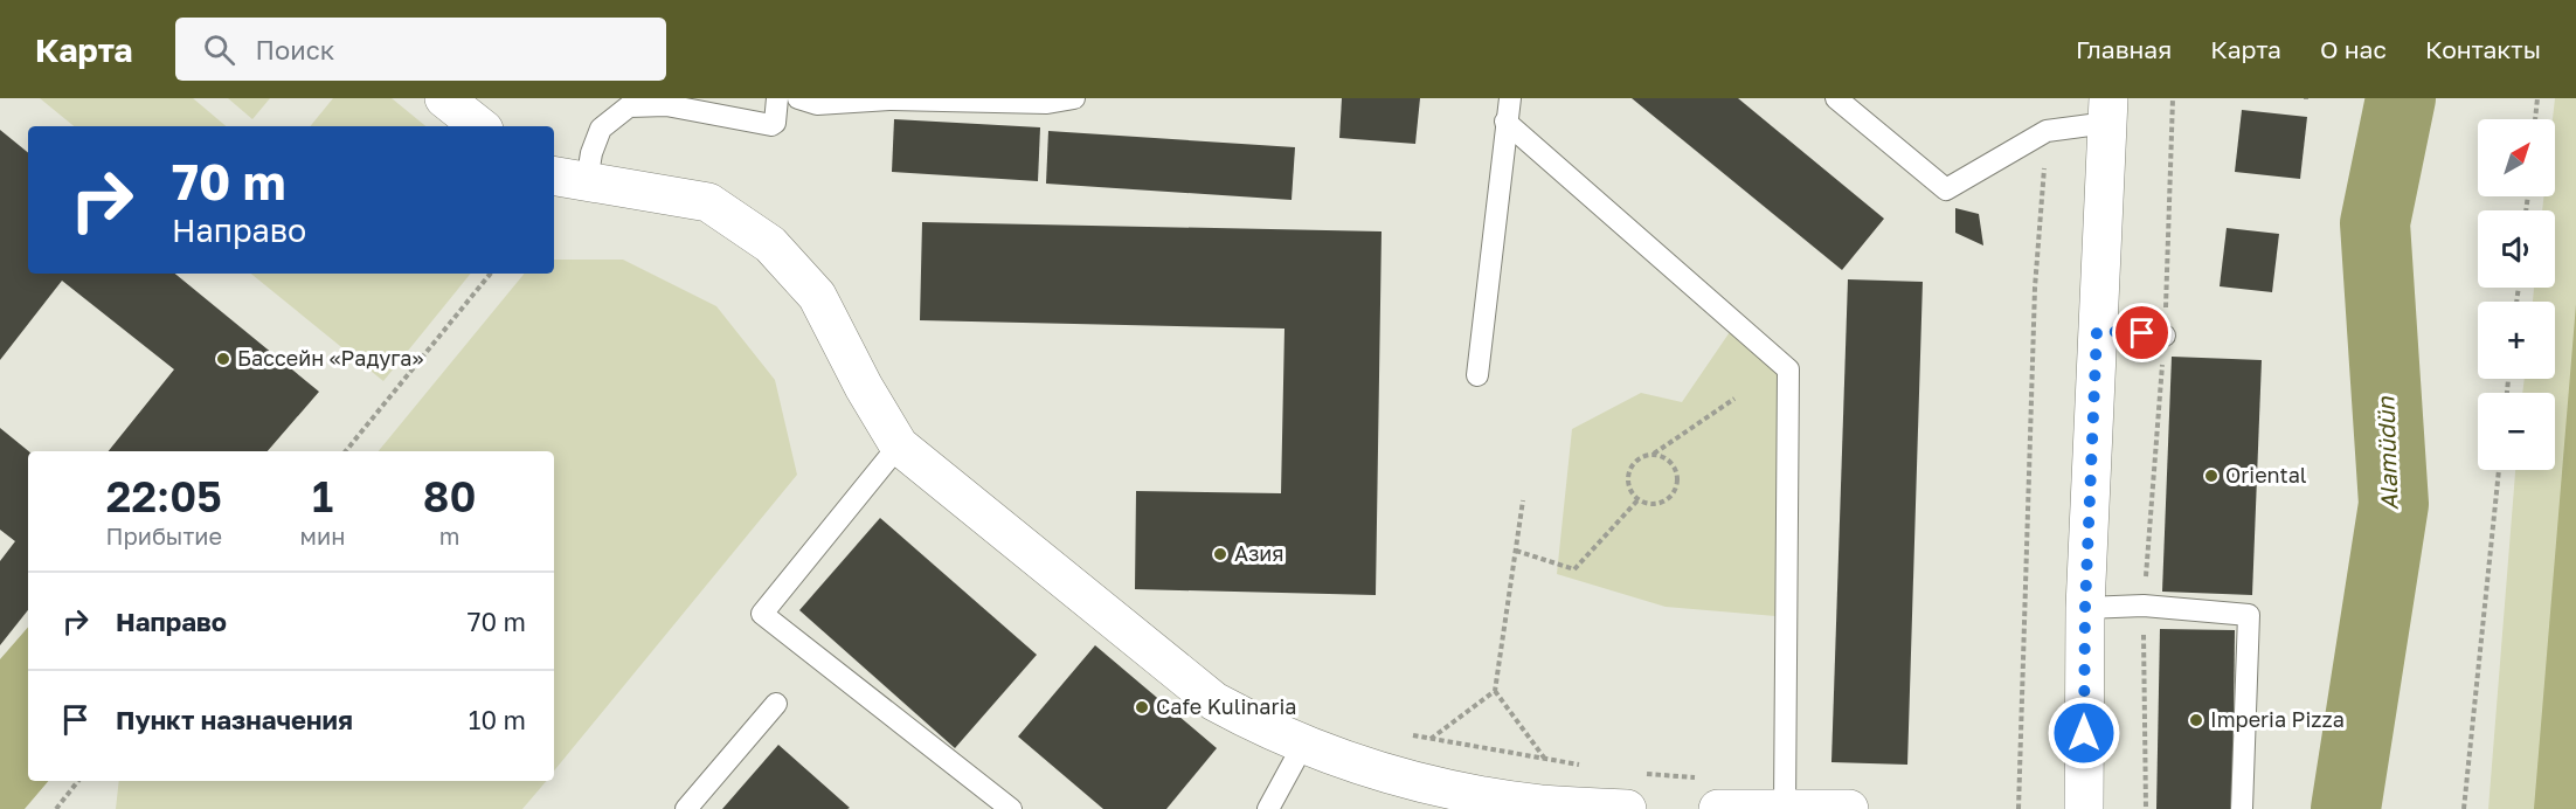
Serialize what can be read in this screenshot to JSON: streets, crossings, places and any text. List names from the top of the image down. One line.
{"water":["Alamüdün"],"places":["Бассейн «Радуга»","Oriental","Азия","Cafe Kulinaria","Imperia Pizza"],"north":"top right","page":{"header":"Карта","search":"Поиск","nav":["Главная","Карта","О нас","Контакты"],"map_buttons":["+","−"],"turn":["70 m","Направо"],"eta":["22:05","Прибытие","1","мин","80","m"],"list":[{"name":"Направо","value":"70 m"},{"name":"Пункт назначения","value":"10 m"}]}}
